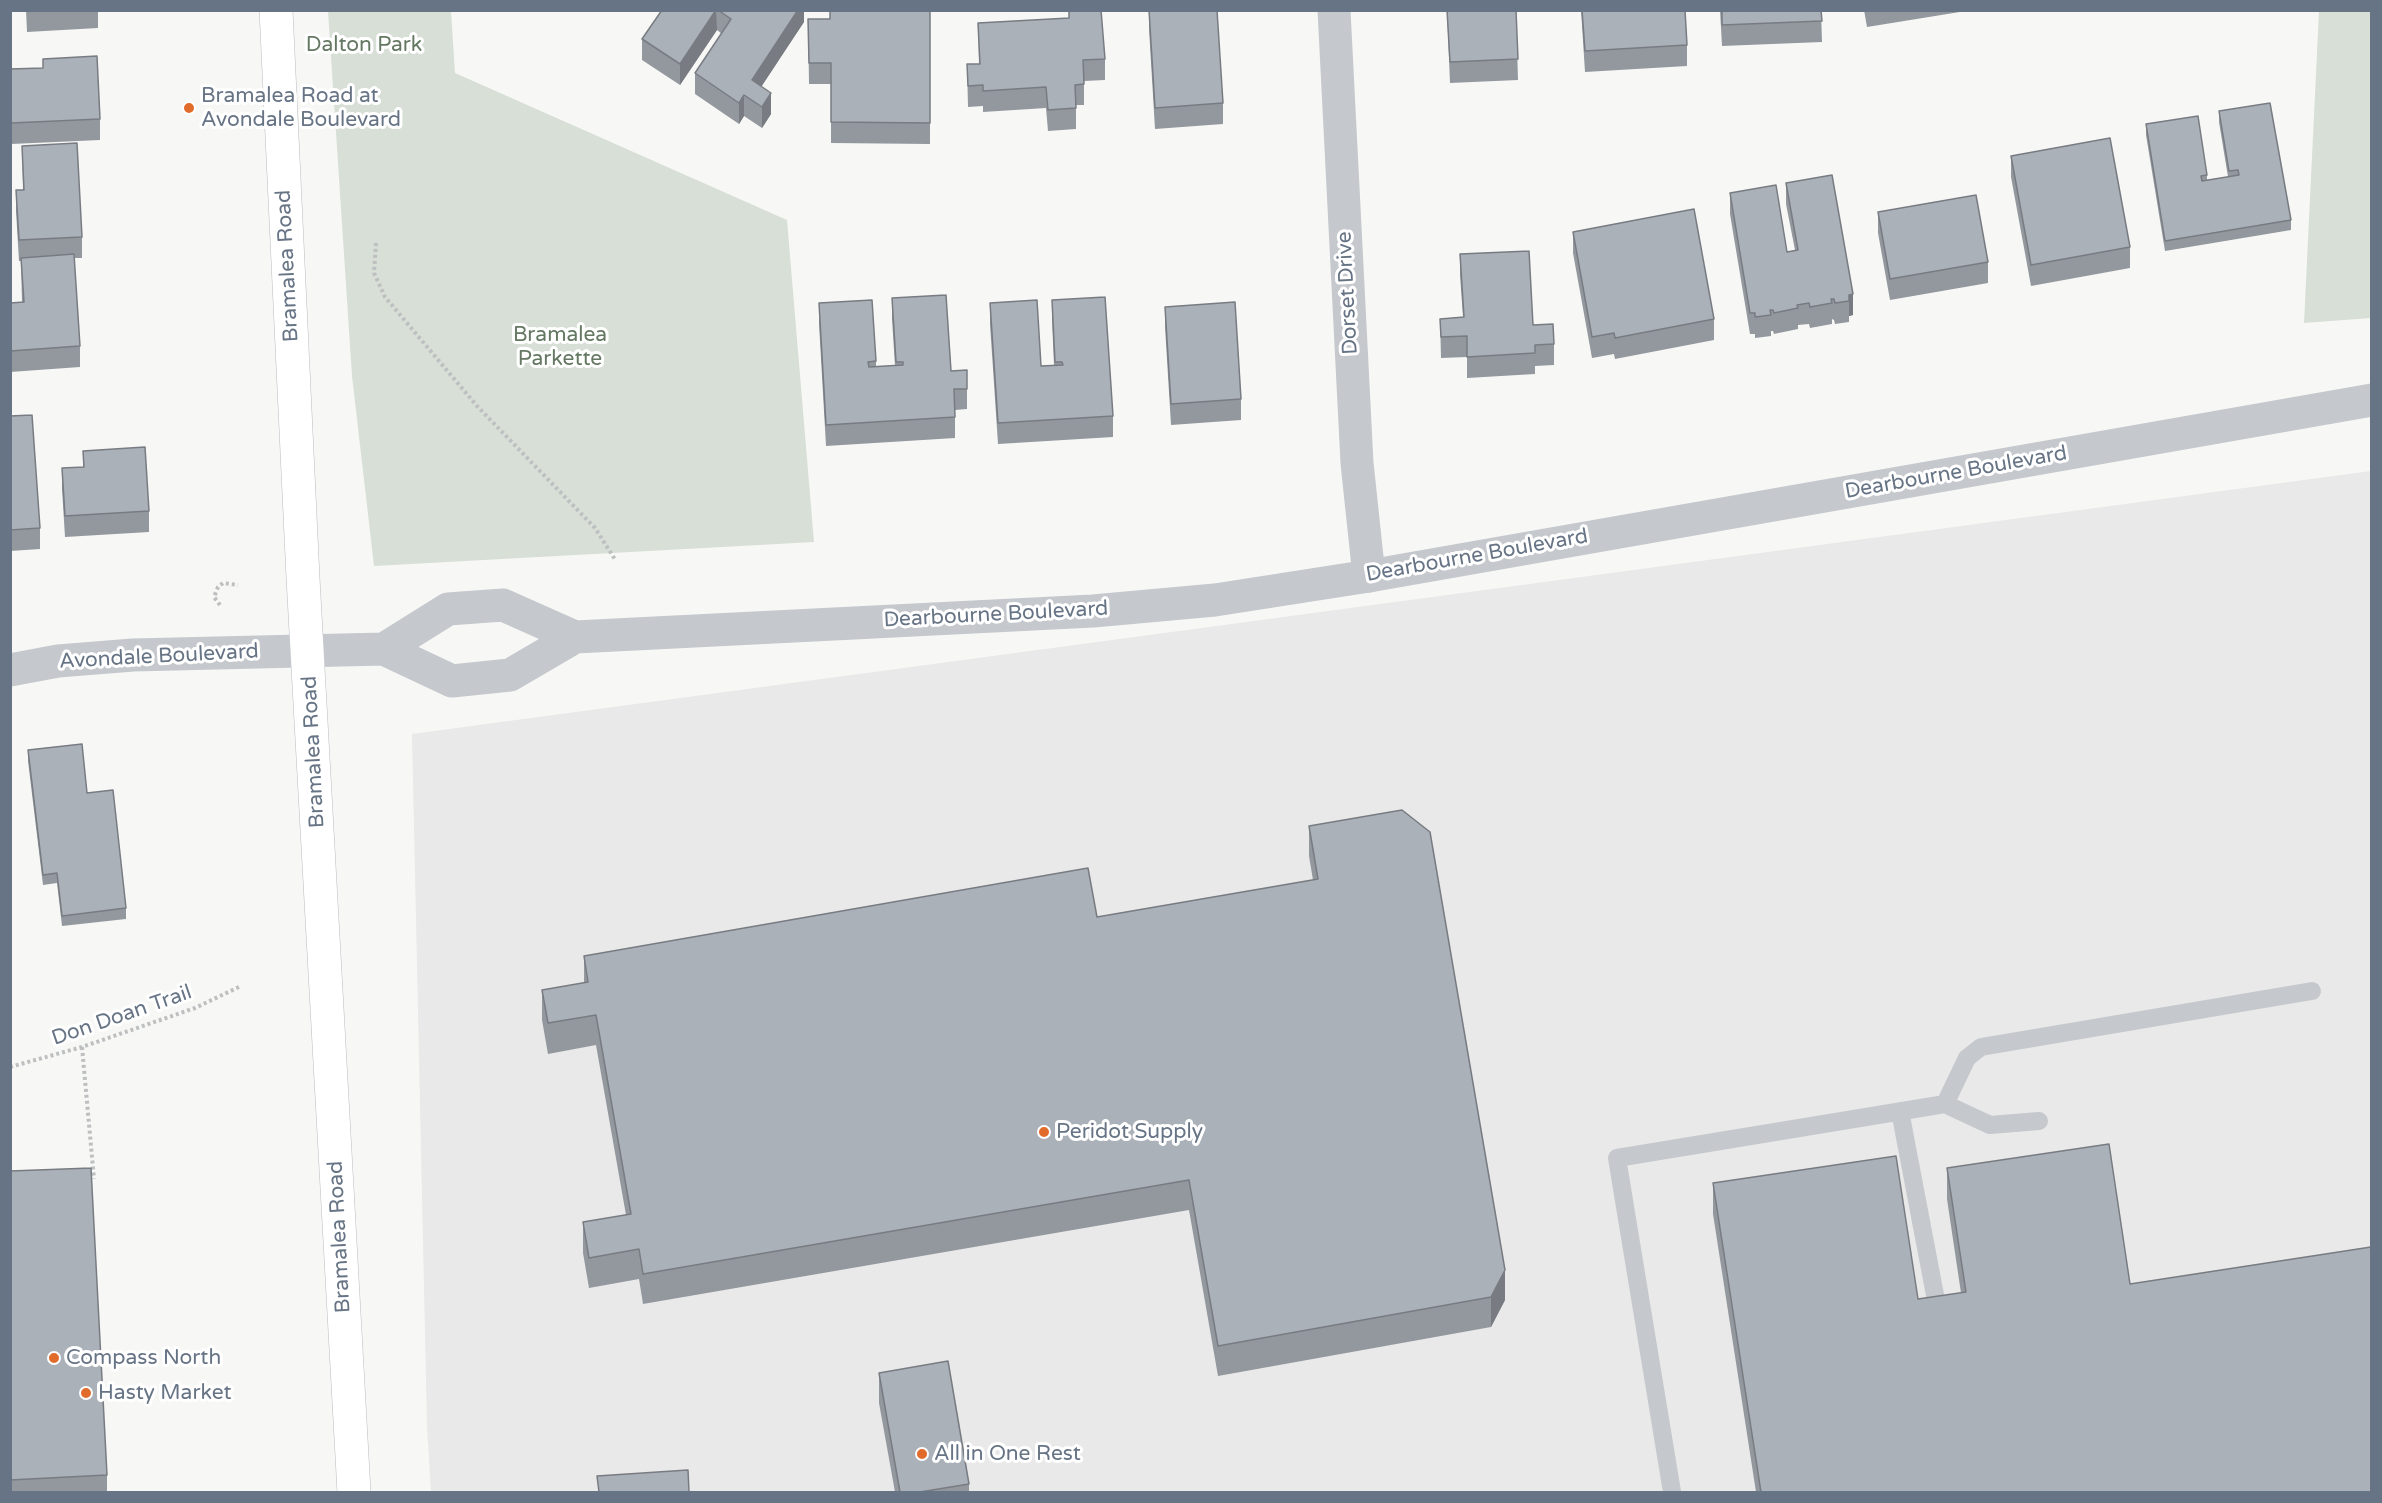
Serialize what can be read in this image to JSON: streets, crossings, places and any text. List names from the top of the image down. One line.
{"streets":{"main road":["Bramalea Road"],"street":["Dorset Drive","Dearbourne Boulevard","Avondale Boulevard"],"path":["Don Doan Trail"]},"crossings":[["Bramalea Road","Dearbourne Boulevard"],["Bramalea Road","Avondale Boulevard"],["Dorset Drive","Dearbourne Boulevard"],["Dearbourne Boulevard","Avondale Boulevard"]],"parks":["Dalton Park","Bramalea Parkette"],"places":["Bramalea Road at Avondale Boulevard","Peridot Supply","Compass North","Hasty Market","All in One Rest"]}
